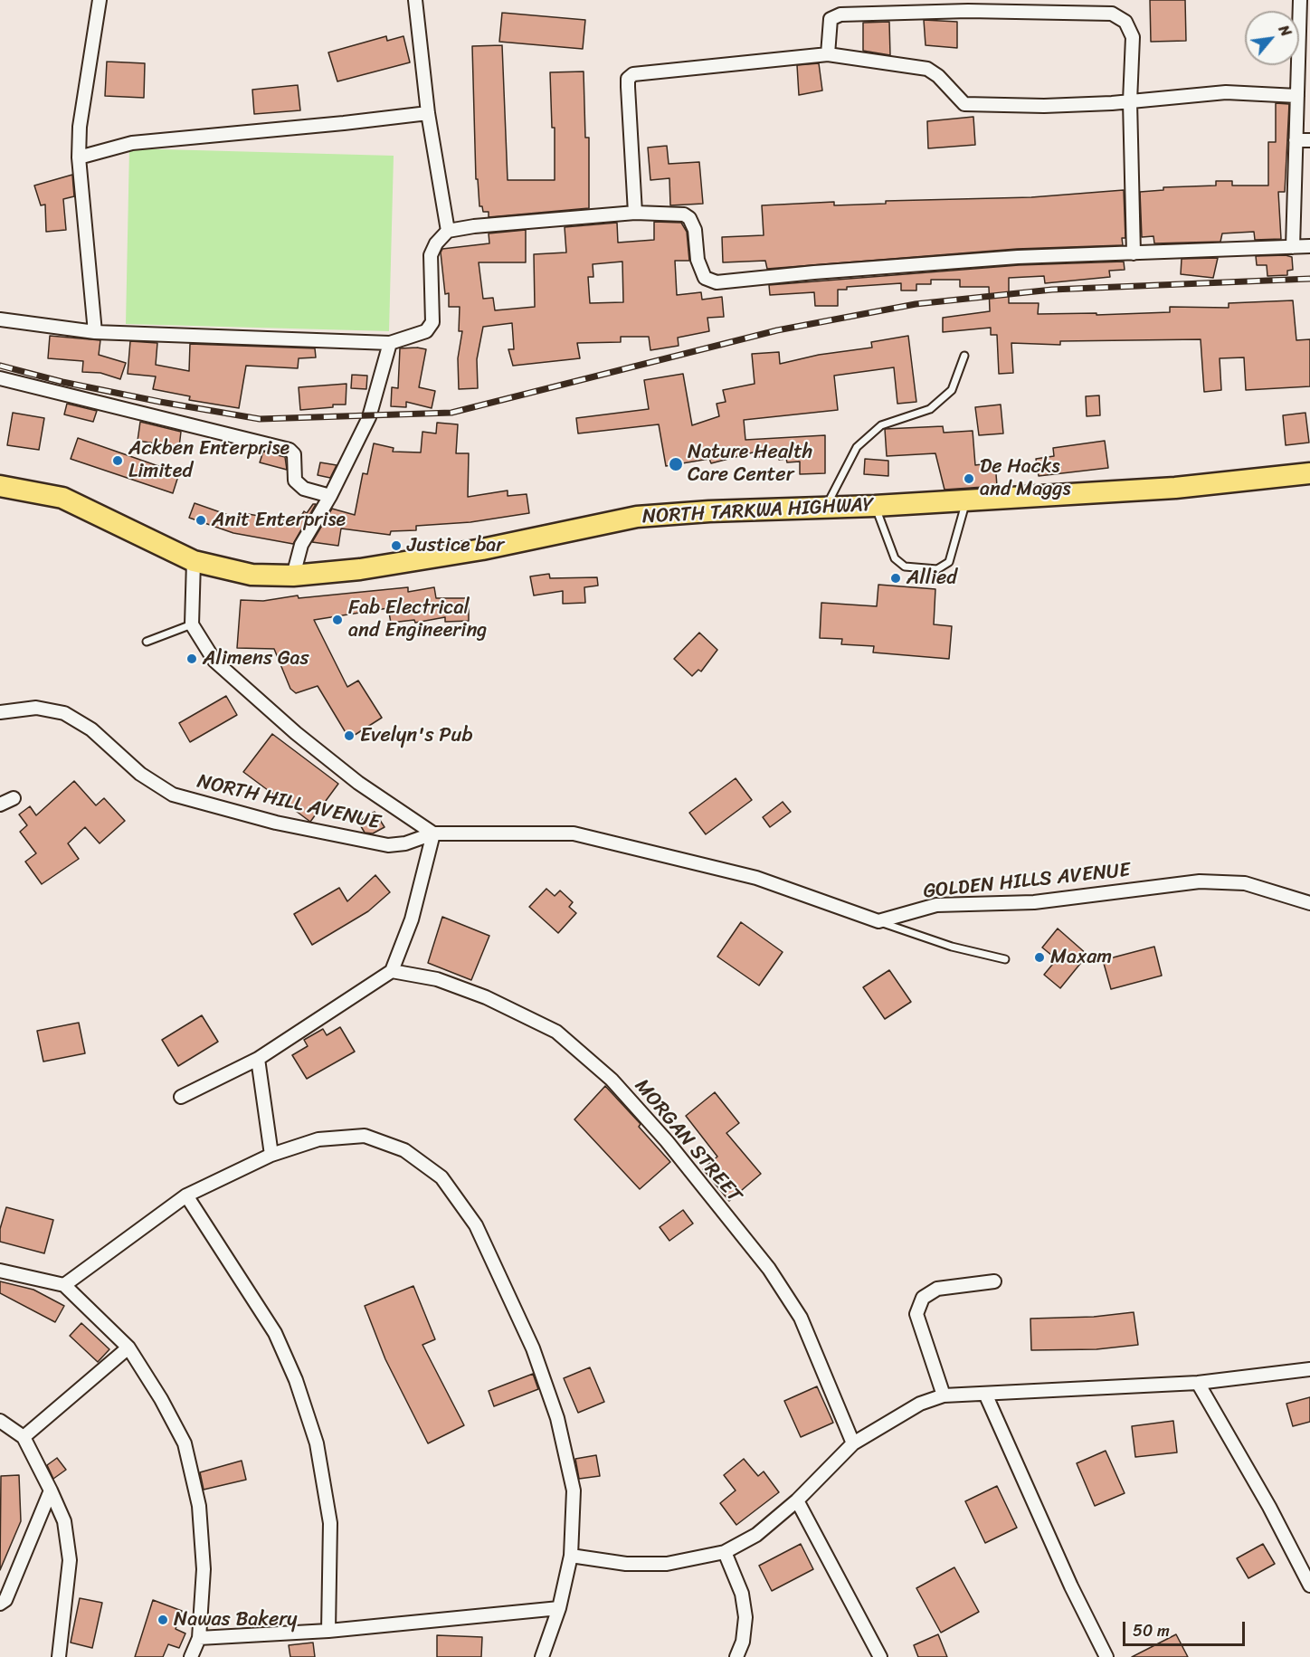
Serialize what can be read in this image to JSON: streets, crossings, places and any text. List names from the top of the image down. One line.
{"streets":{"main road":["NORTH TARKWA HIGHWAY"],"street":["NORTH HILL AVENUE","GOLDEN HILLS AVENUE","MORGAN STREET"]},"places":["Ackben Enterprise Limited","Nature Health Care Center","De Hacks and Maggs","Anit Enterprise","Justice bar","Allied","Fab Electrical and Engineering","Alimens Gas","Evelyn's Pub","Maxam","Nawas Bakery"],"scale_bar":"50 m","north":"top right"}
